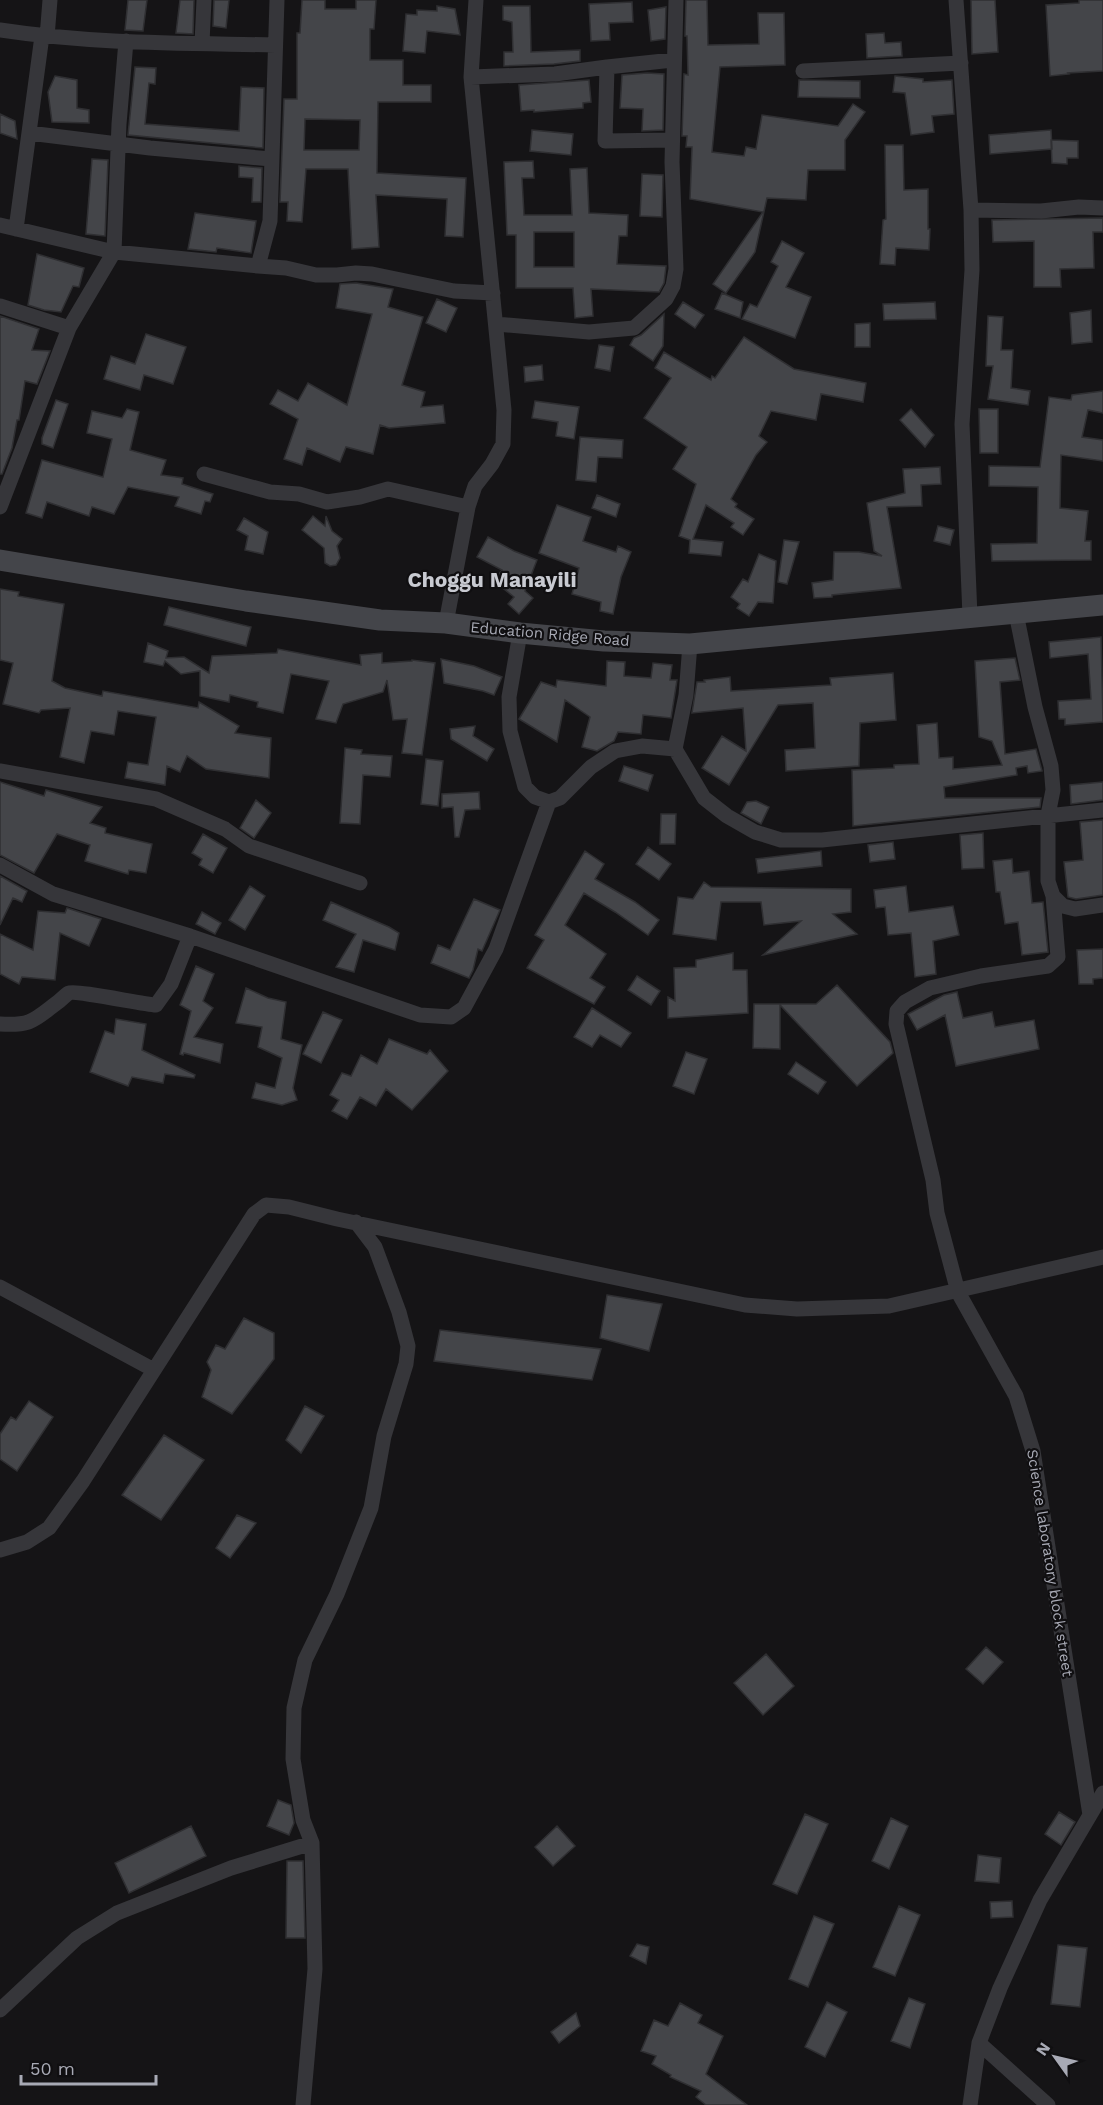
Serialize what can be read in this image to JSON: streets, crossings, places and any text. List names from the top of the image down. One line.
{"streets":{"main road":["Education Ridge Road"],"street":["Science laboratory block street"]},"districts":["Choggu Manayili"],"scale_bar":"50 m","north":"top left"}
